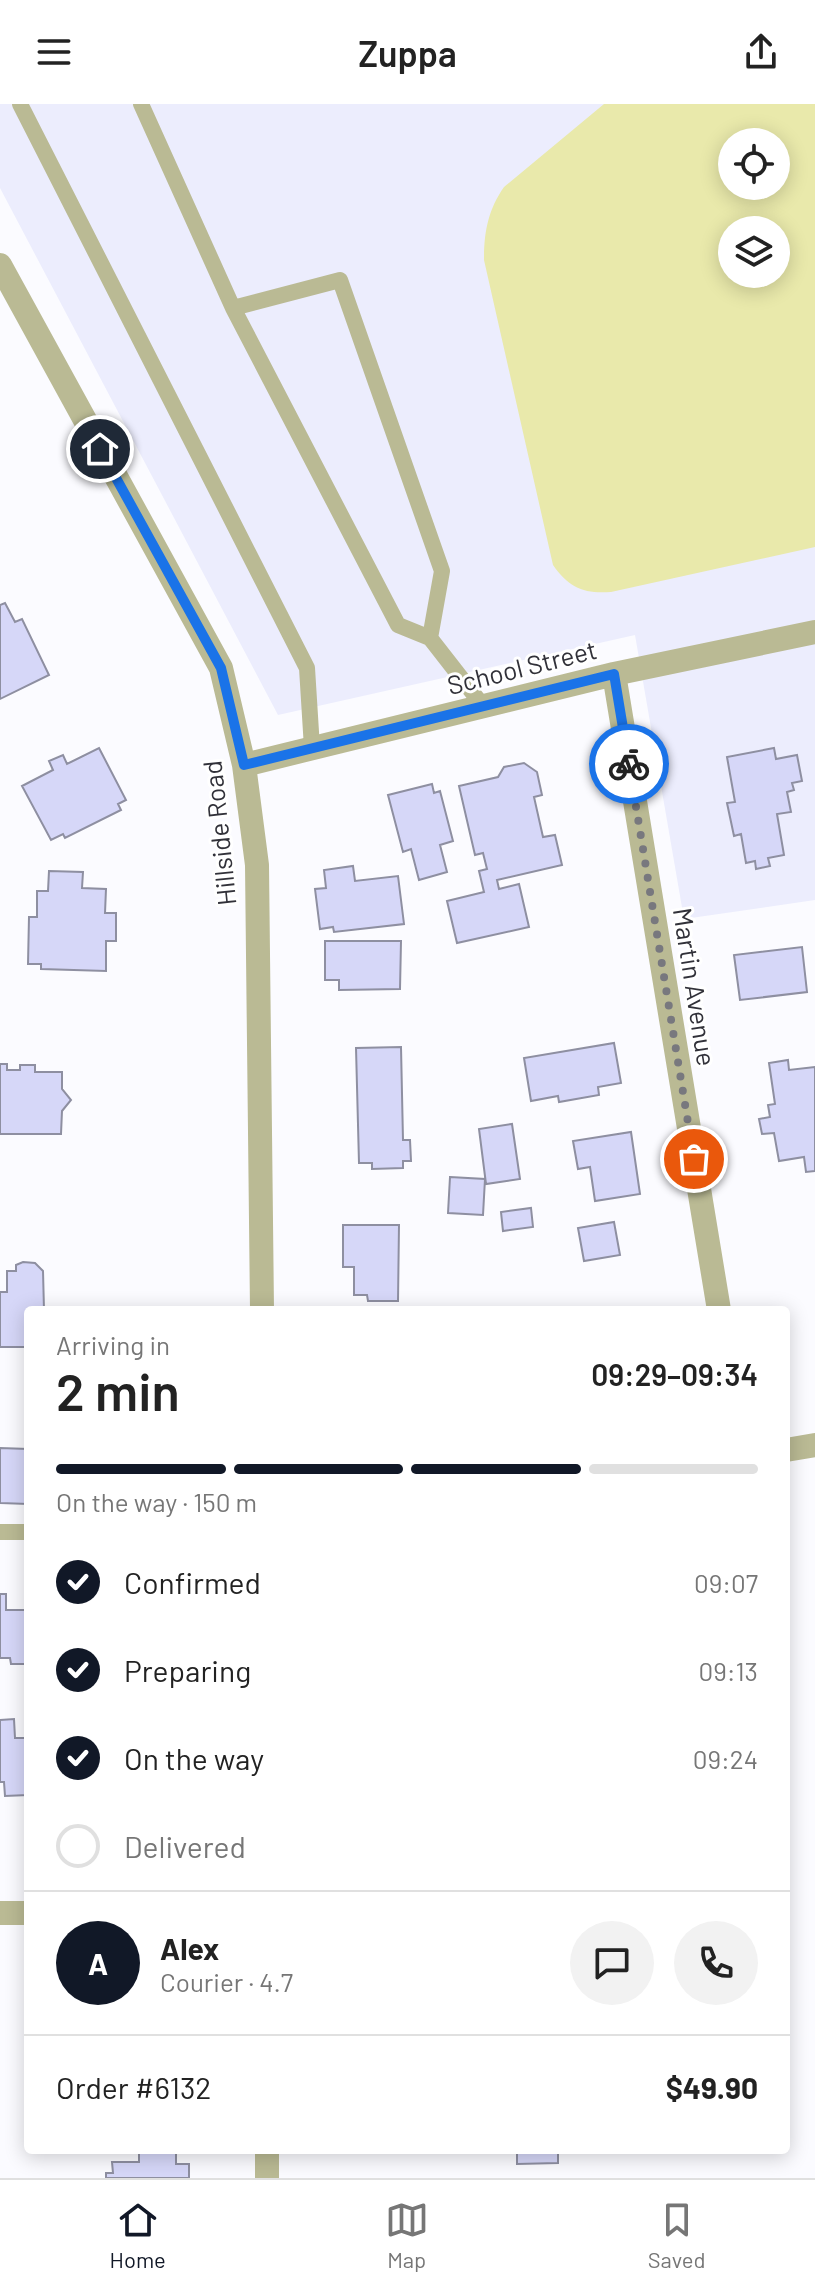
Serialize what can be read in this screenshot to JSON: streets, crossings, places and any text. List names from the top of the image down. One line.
{"streets":{"street":["School Street","Hillside Road","Martin Avenue"]},"crossings":[["School Street","Hillside Road"],["School Street","Martin Avenue"]],"page":{"header":"Zuppa","heading":["2 min","Arriving in","09:29–09:34"],"panel":["Alex","Courier · 4.7","Order #6132","$49.90"],"bar":"On the way · 150 m","list":[["Confirmed","09:07"],["Preparing","09:13"],["On the way","09:24"],"Delivered"],"round":"A","tabs":["Home","Map","Saved"]}}
